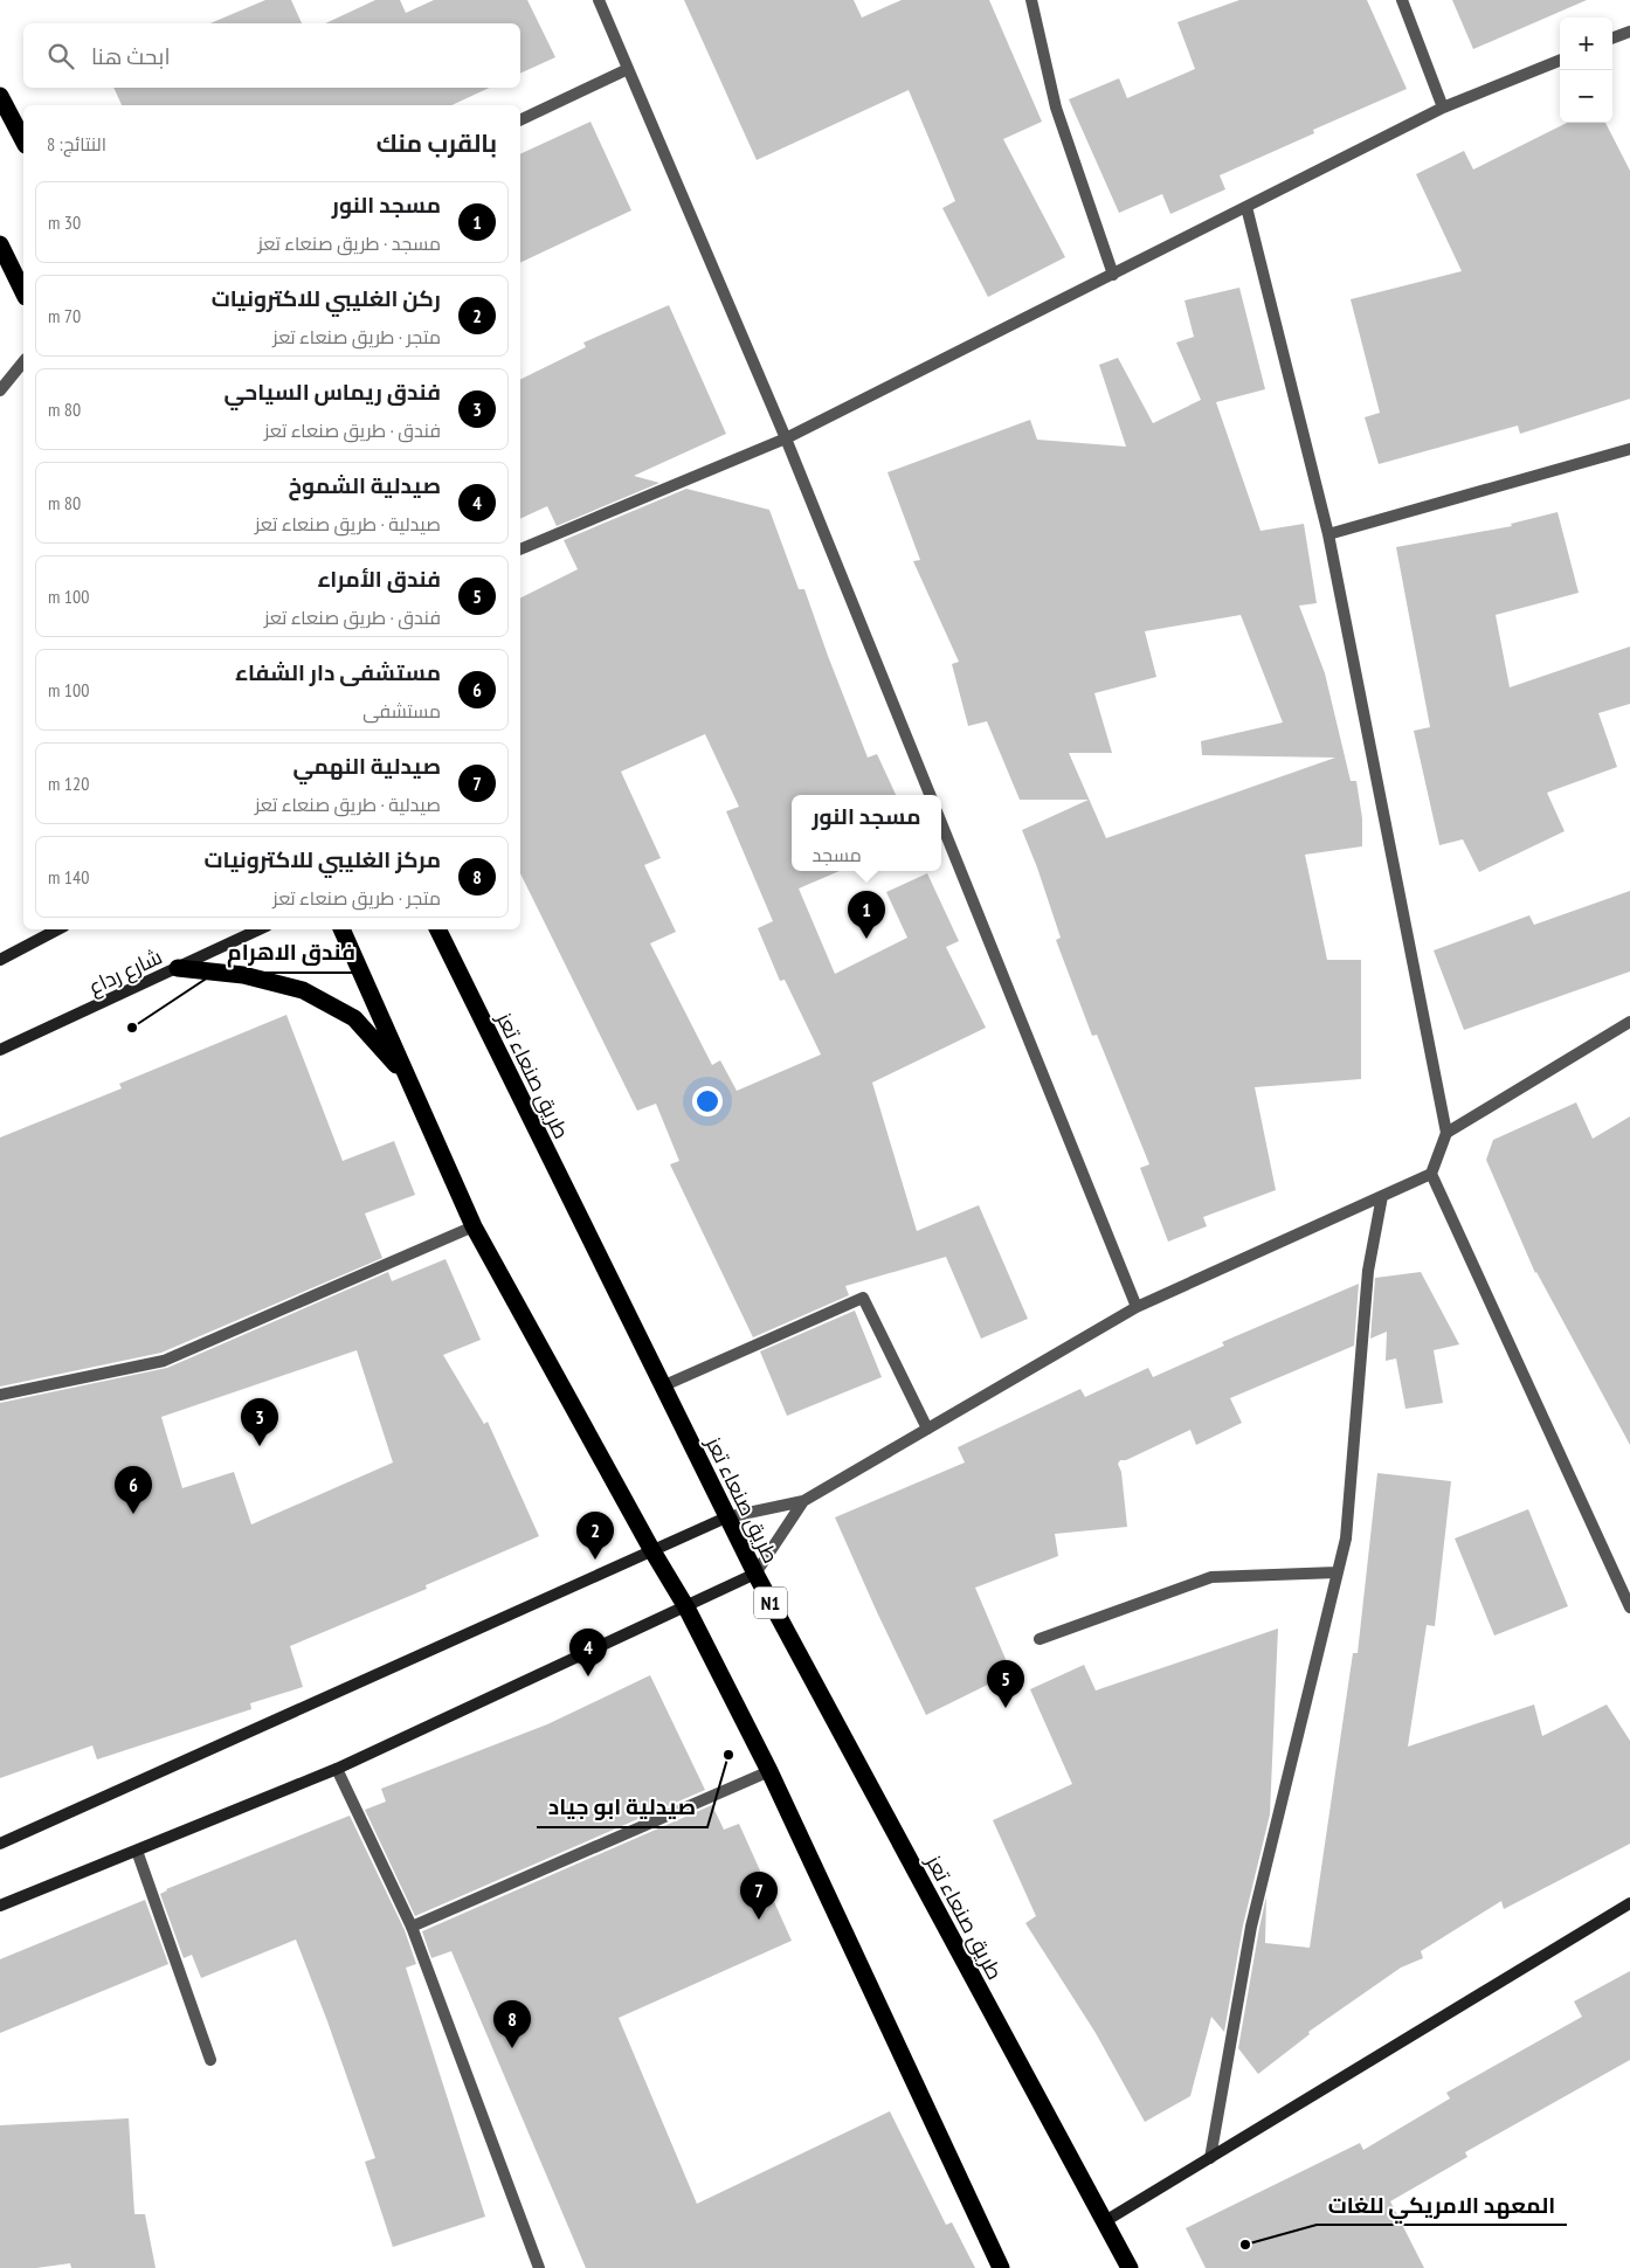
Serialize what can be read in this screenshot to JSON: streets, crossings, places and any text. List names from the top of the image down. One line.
{"streets":{"highway":["طريق صنعاء تعز","N1"],"street":["شارع رداع"]},"places":["فندق الاهرام","صيدلية ابو جياد","المعهد الامريكي للغات"],"page":{"map_buttons":["+","−"],"search":"ابحث هنا","heading":["بالقرب منك","النتائج: 8"],"list":[{"mark":"1","name":"مسجد النور","note":"مسجد · طريق صنعاء تعز","value":"30 m"},{"mark":"2","name":"ركن الغليبي للاكترونيات","note":"متجر · طريق صنعاء تعز","value":"70 m"},{"mark":"3","name":"فندق ريماس السياحي","note":"فندق · طريق صنعاء تعز","value":"80 m"},{"mark":"4","name":"صيدلية الشموخ","note":"صيدلية · طريق صنعاء تعز","value":"80 m"},{"mark":"5","name":"فندق الأمراء","note":"فندق · طريق صنعاء تعز","value":"100 m"},{"mark":"6","name":"مستشفى دار الشفاء","note":"مستشفى","value":"100 m"},{"mark":"7","name":"صيدلية النهمي","note":"صيدلية · طريق صنعاء تعز","value":"120 m"},{"mark":"8","name":"مركز الغليبي للاكترونيات","note":"متجر · طريق صنعاء تعز","value":"140 m"}],"popup":["مسجد النور","مسجد"],"pins":["1","3","6","2","4","5","7","8"]}}
